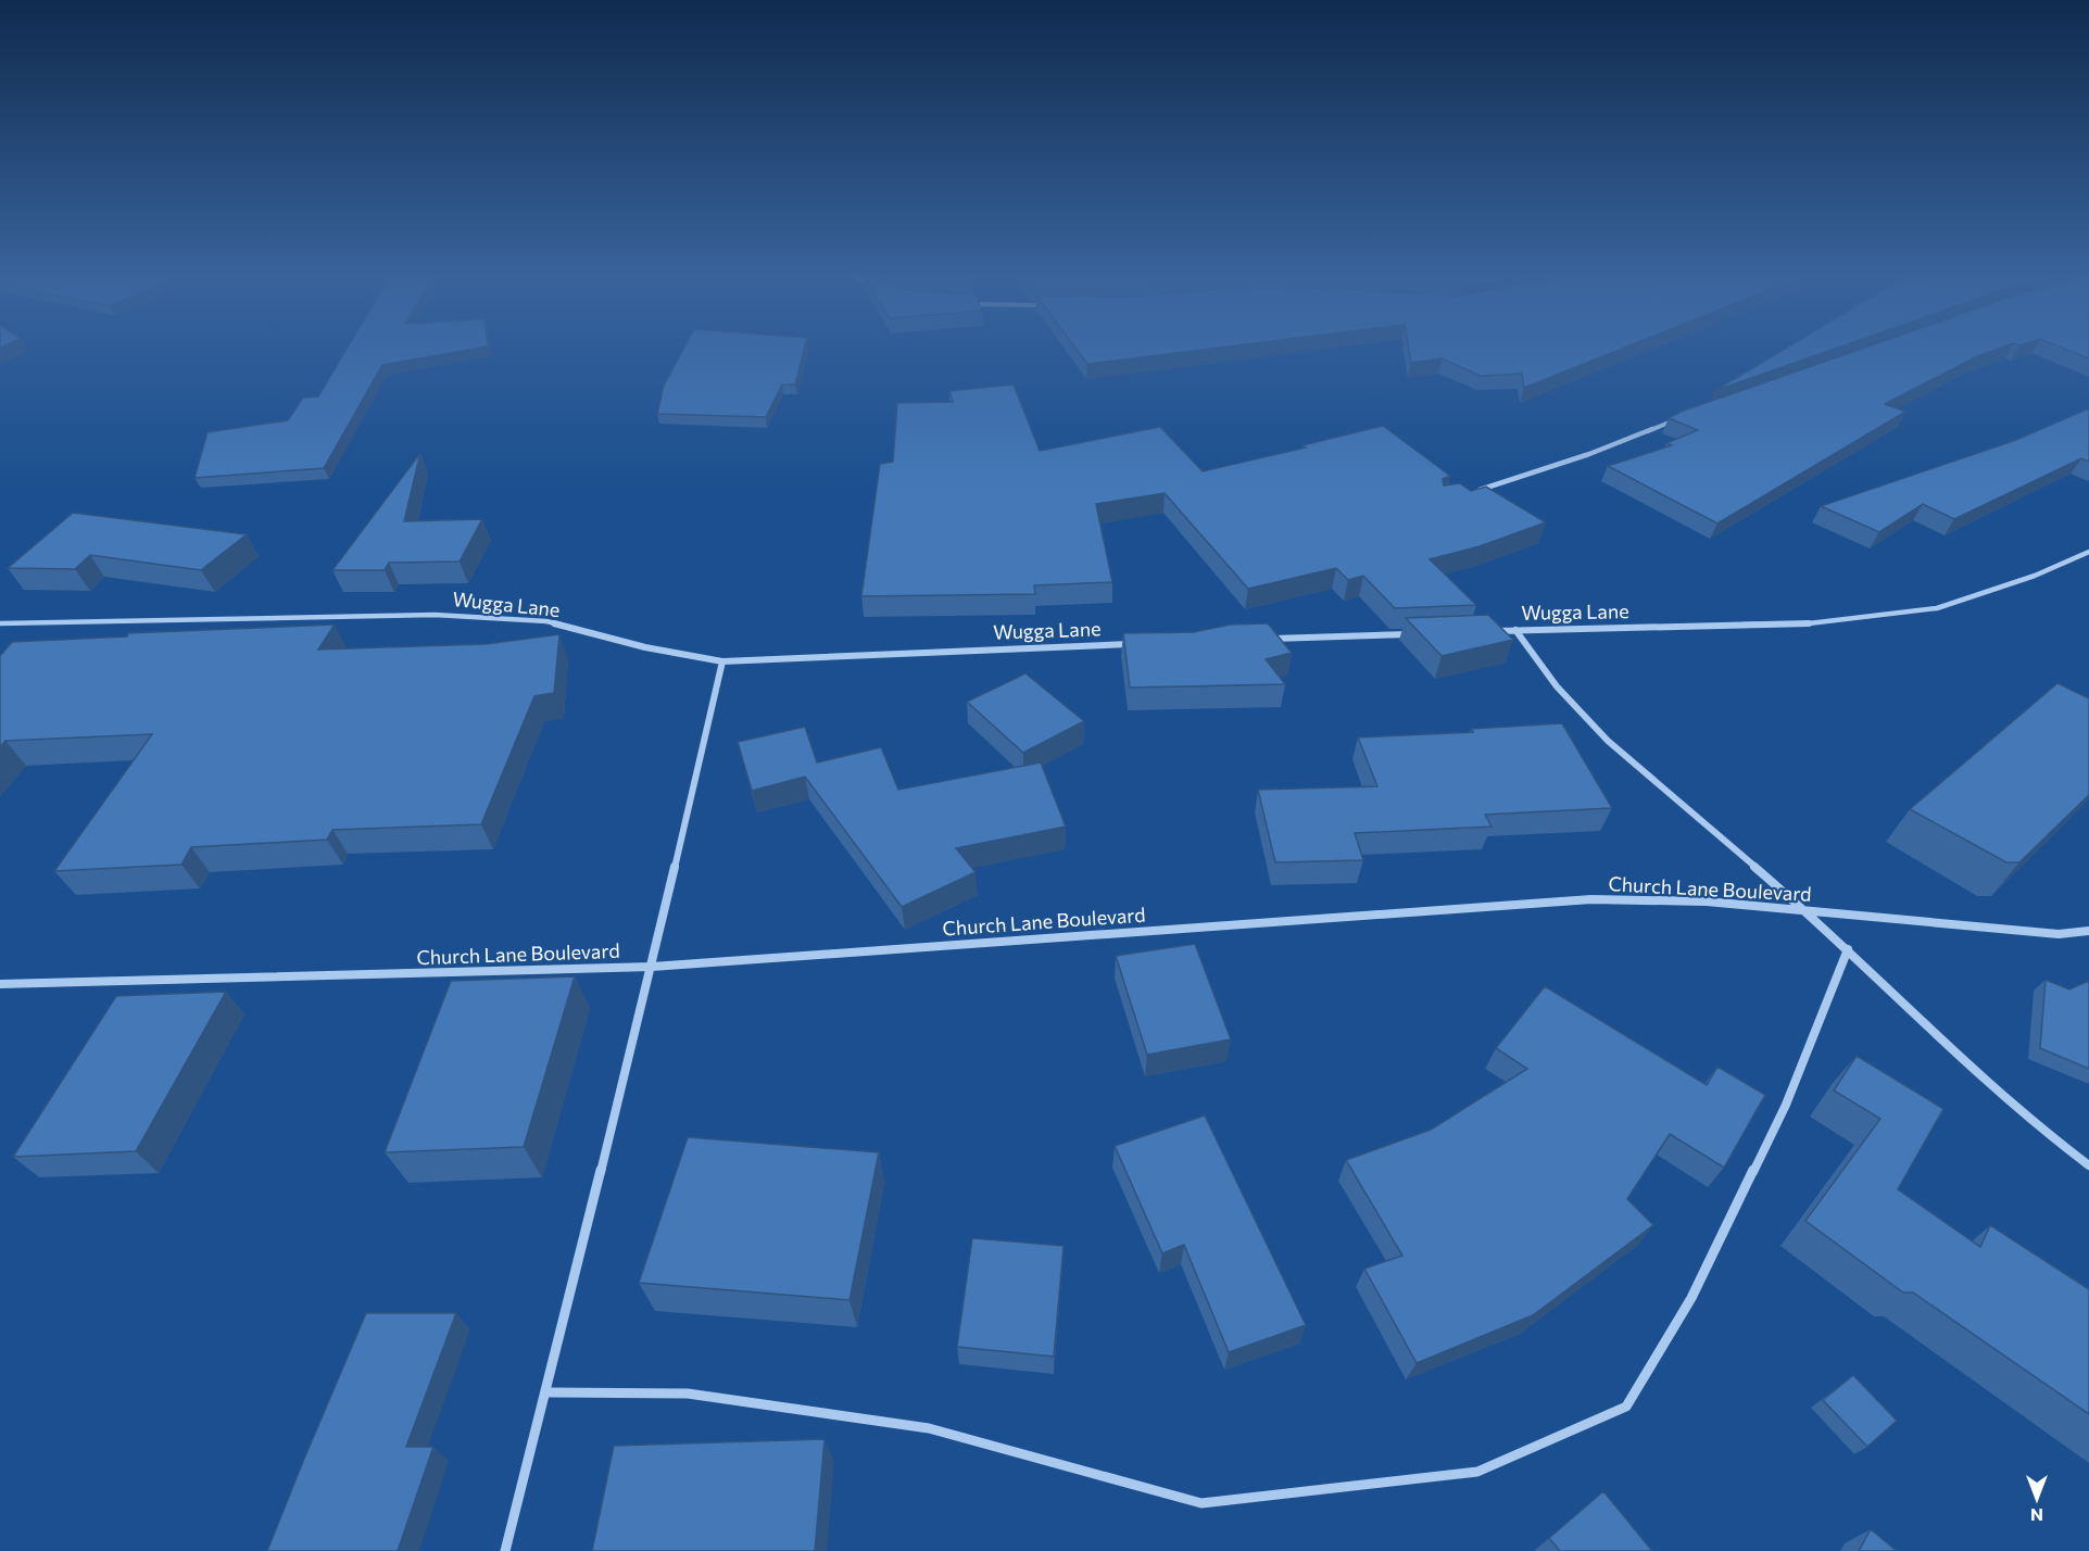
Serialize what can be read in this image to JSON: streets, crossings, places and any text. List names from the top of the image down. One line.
{"streets":{"street":["Wugga Lane","Church Lane Boulevard"]},"north":"bottom"}
